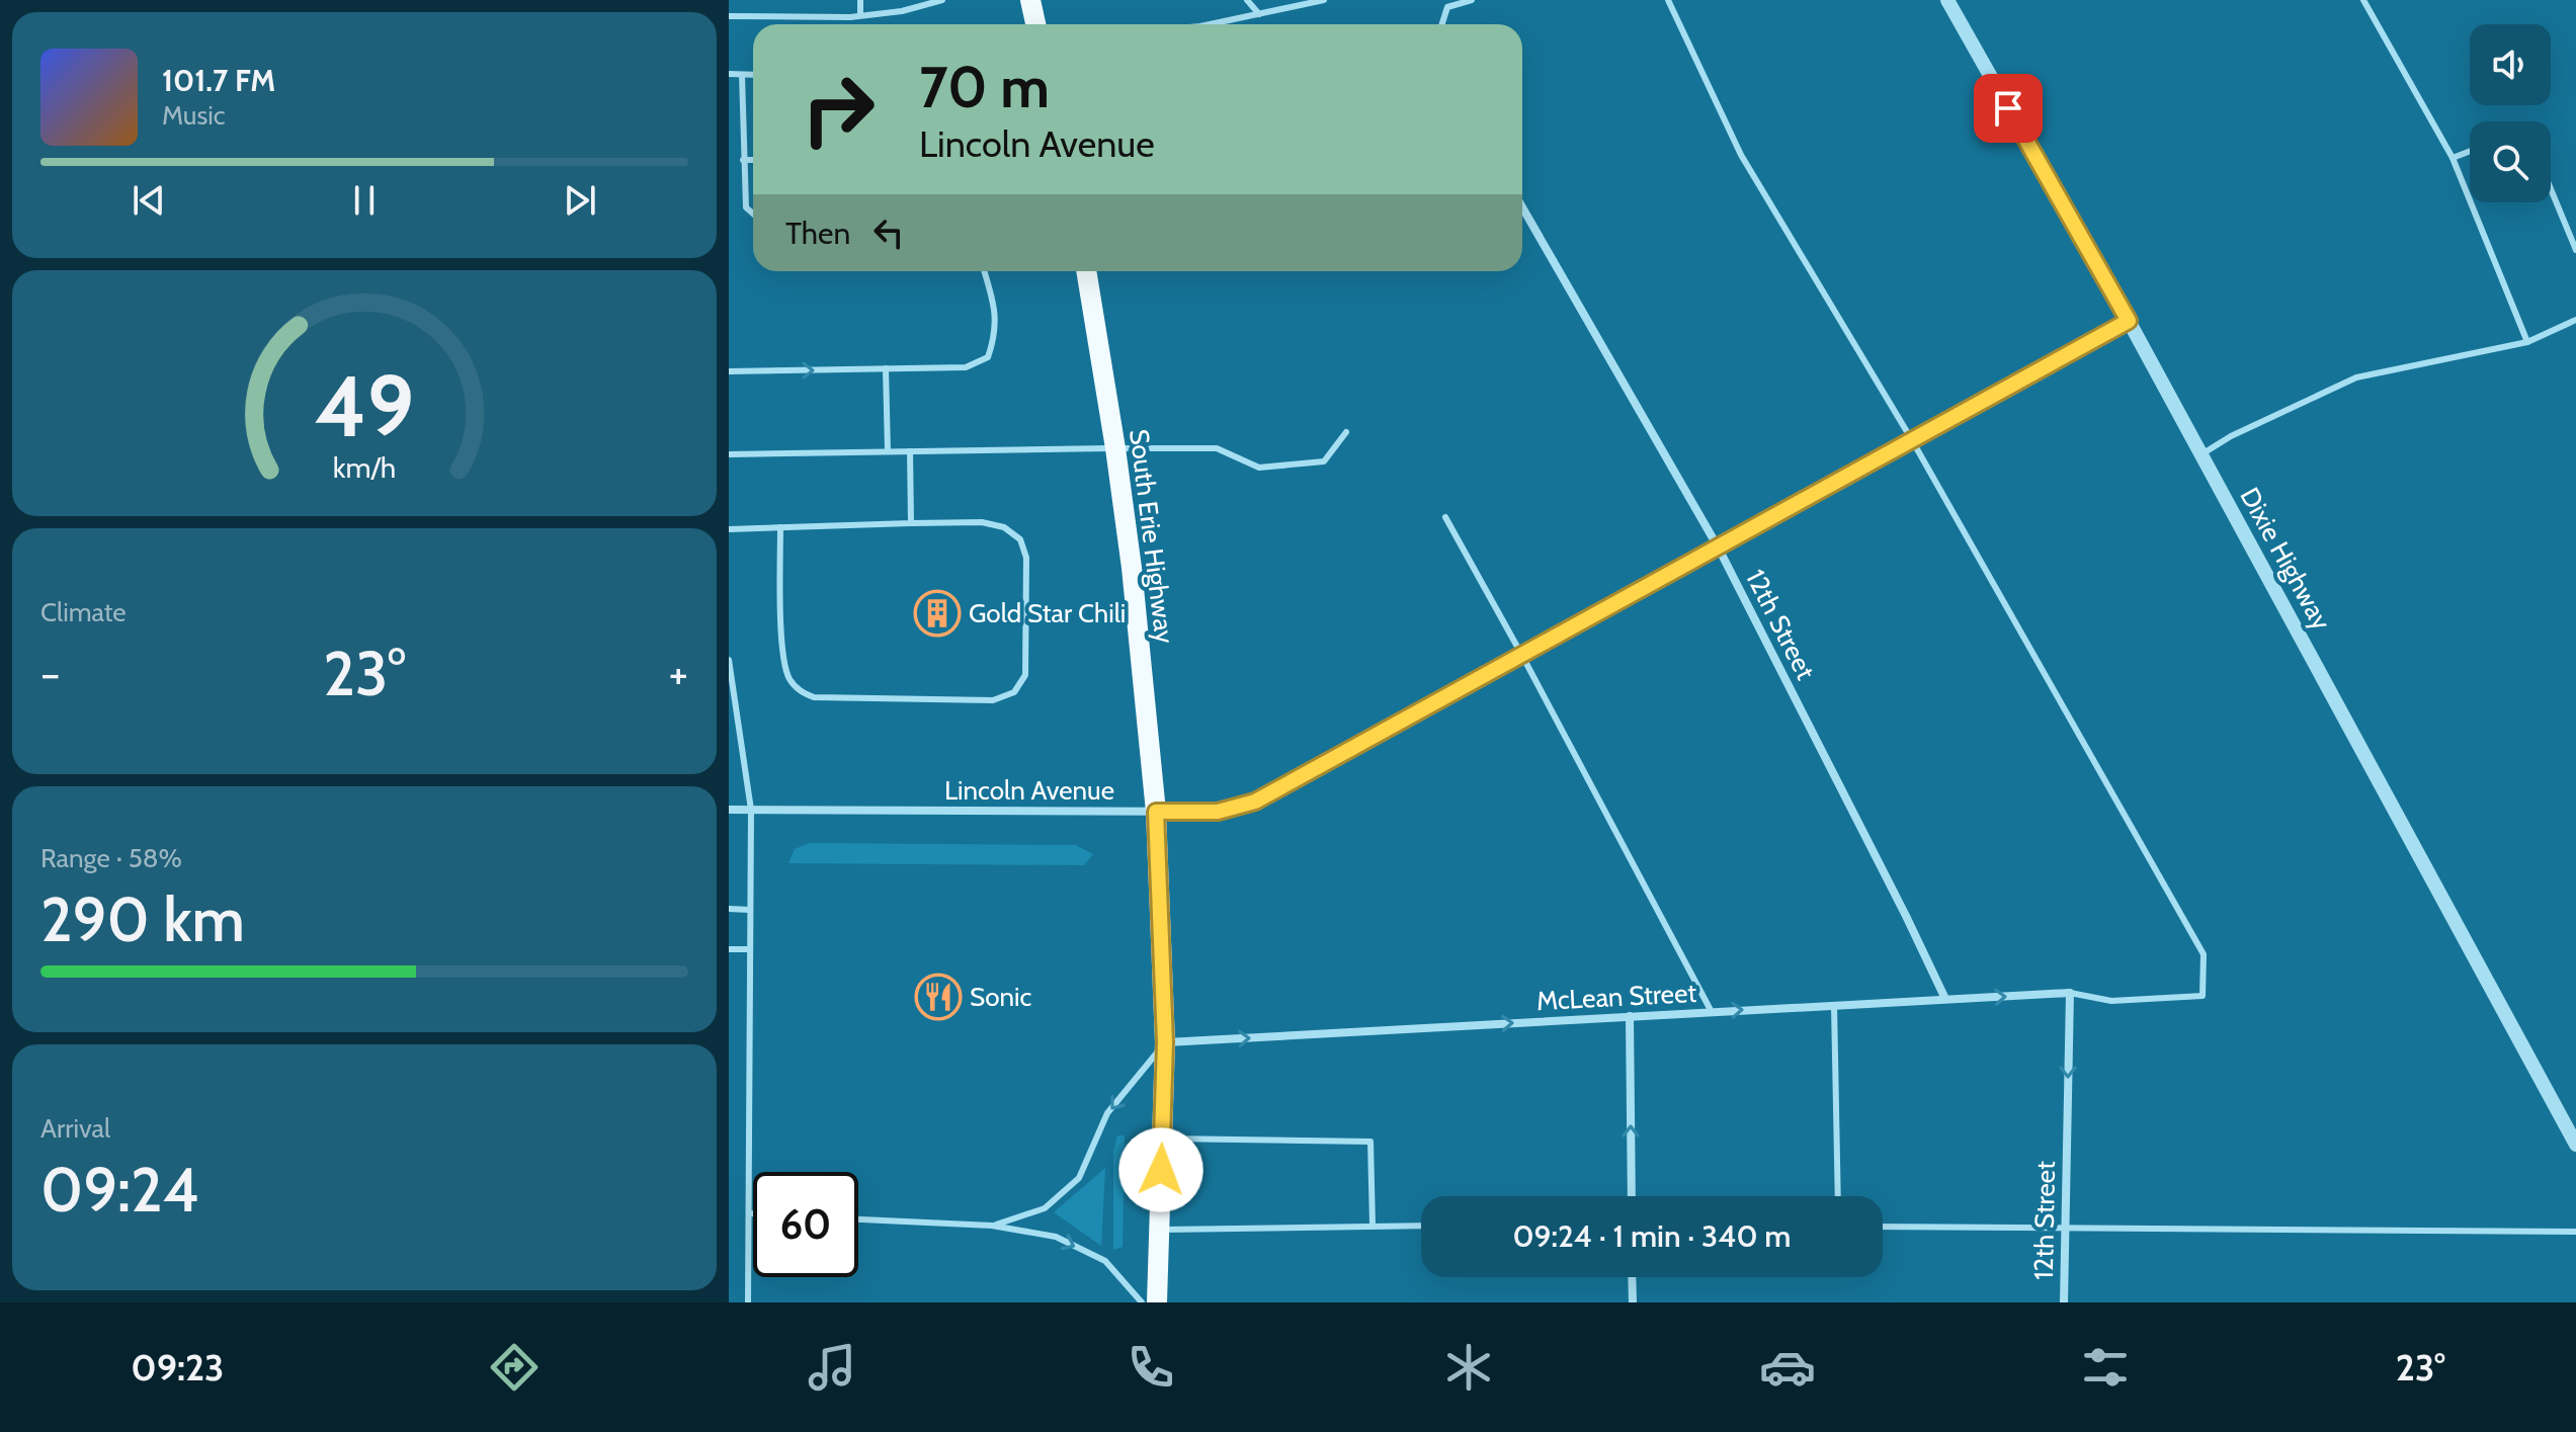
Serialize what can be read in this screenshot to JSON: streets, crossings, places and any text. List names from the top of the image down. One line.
{"streets":{"main road":["South Erie Highway"],"street":["Dixie Highway","12th Street","Lincoln Avenue","McLean Street"]},"crossings":[["South Erie Highway","Lincoln Avenue"],["South Erie Highway","McLean Street"],["Dixie Highway","Lincoln Avenue"],["12th Street","Lincoln Avenue"],["12th Street","McLean Street"]],"one_way":["McLean Street"],"places":{"building":["Gold Star Chili"],"restaurant":["Sonic"]},"page":{"turn":["70 m","Lincoln Avenue"],"song":["101.7 FM","Music"],"then":"Then","tile":["Climate",["Range · 58%","290 km"],["Arrival","09:24"]],"heat":["−","23°","+"],"limit":"60","trip":"09:24 · 1 min · 340 m","tabs":["09:23","23°"],"gauge":["49","km/h"]}}
